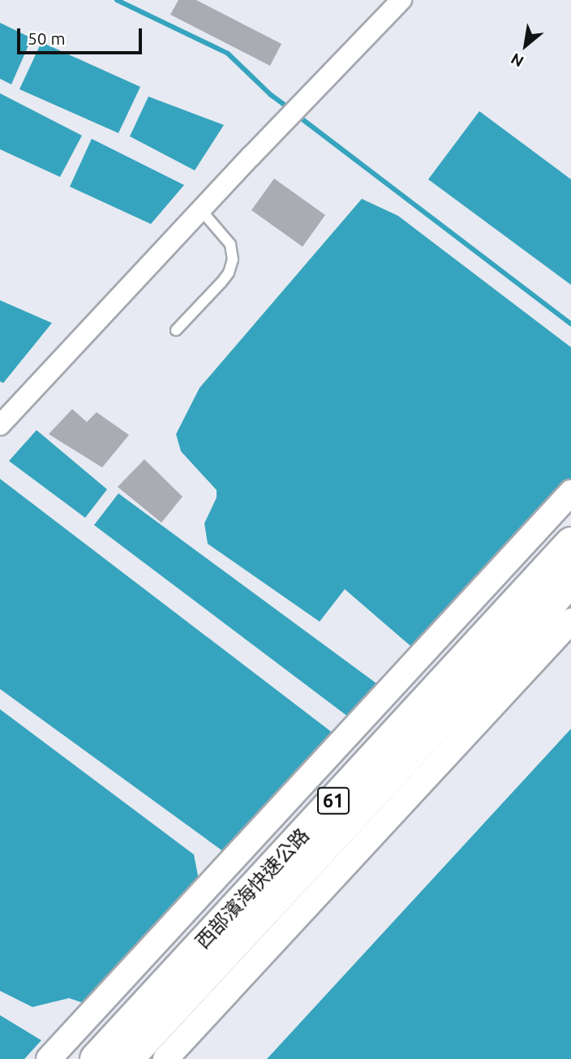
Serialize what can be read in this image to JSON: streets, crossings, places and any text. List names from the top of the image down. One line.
{"streets":{"highway":["61","西部濱海快速公路"]},"scale_bar":"50 m","north":"bottom left"}
